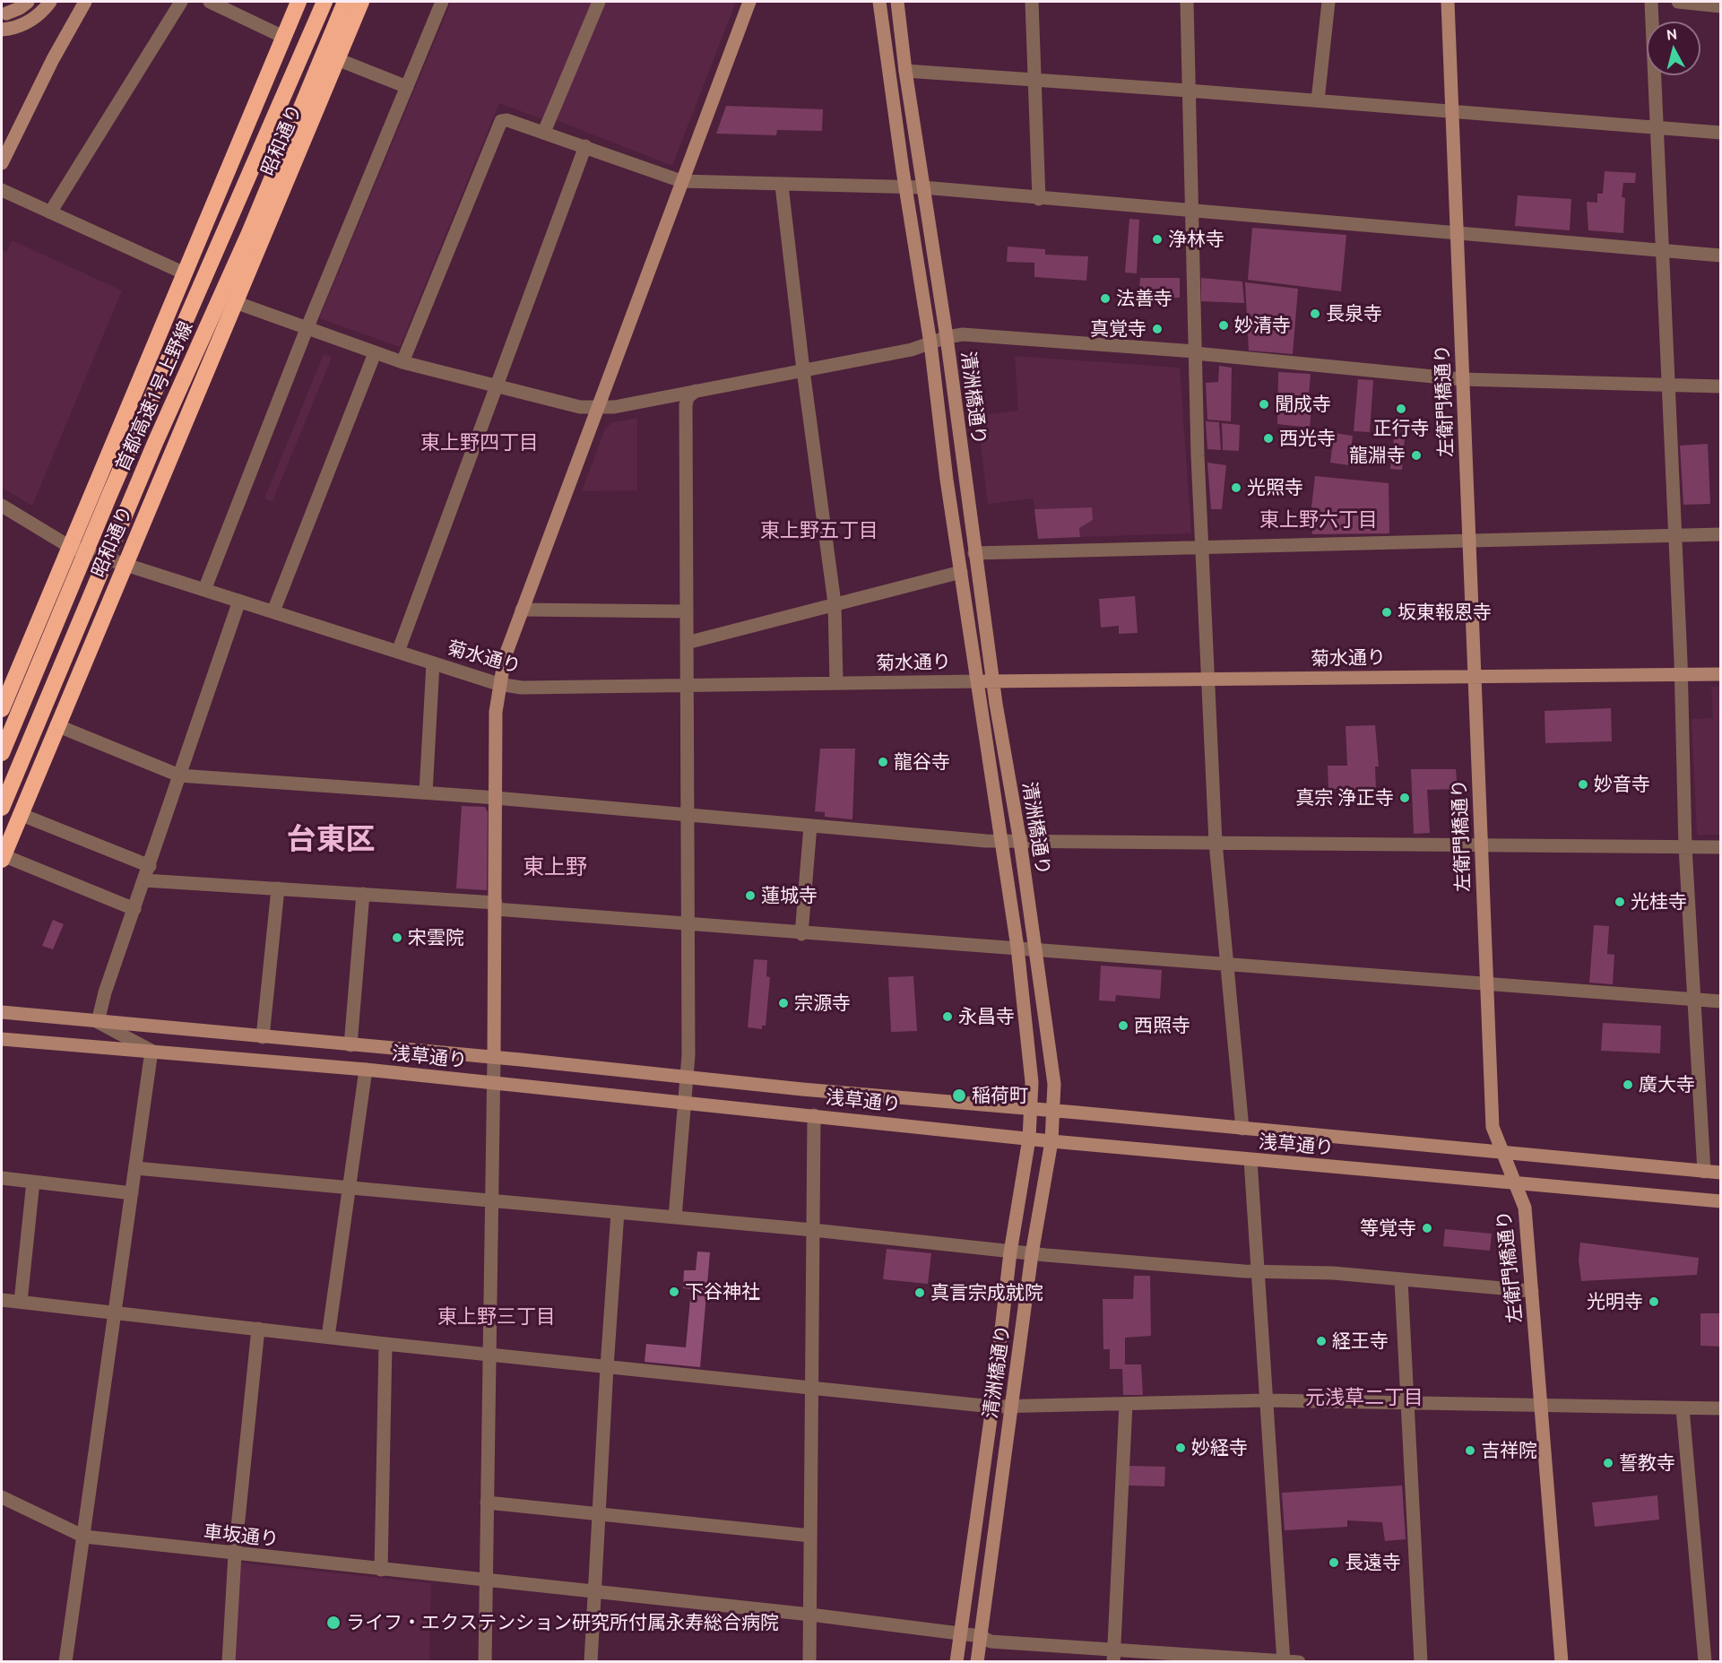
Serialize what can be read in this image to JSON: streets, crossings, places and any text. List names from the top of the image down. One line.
{"streets":{"highway":["昭和通り","首都高速1号上野線"],"street":["清洲橋通り","左衛門橋通り","菊水通り","浅草通り","車坂通り"]},"crossings":[["昭和通り","菊水通り"],["清洲橋通り","菊水通り"],["清洲橋通り","浅草通り"],["清洲橋通り","車坂通り"],["左衛門橋通り","菊水通り"],["左衛門橋通り","浅草通り"]],"districts":["東上野四丁目","東上野六丁目","東上野五丁目","台東区","東上野","東上野三丁目","元浅草二丁目"],"places":["浄林寺","法善寺","長泉寺","妙清寺","真覚寺","聞成寺","正行寺","西光寺","龍淵寺","光照寺","坂東報恩寺","龍谷寺","妙音寺","真宗 浄正寺","蓮城寺","光桂寺","宋雲院","宗源寺","永昌寺","西照寺","廣大寺","稲荷町","等覚寺","下谷神社","真言宗成就院","光明寺","経王寺","妙経寺","吉祥院","誓教寺","長遠寺","ライフ・エクステンション研究所付属永寿総合病院"],"north":"top"}
